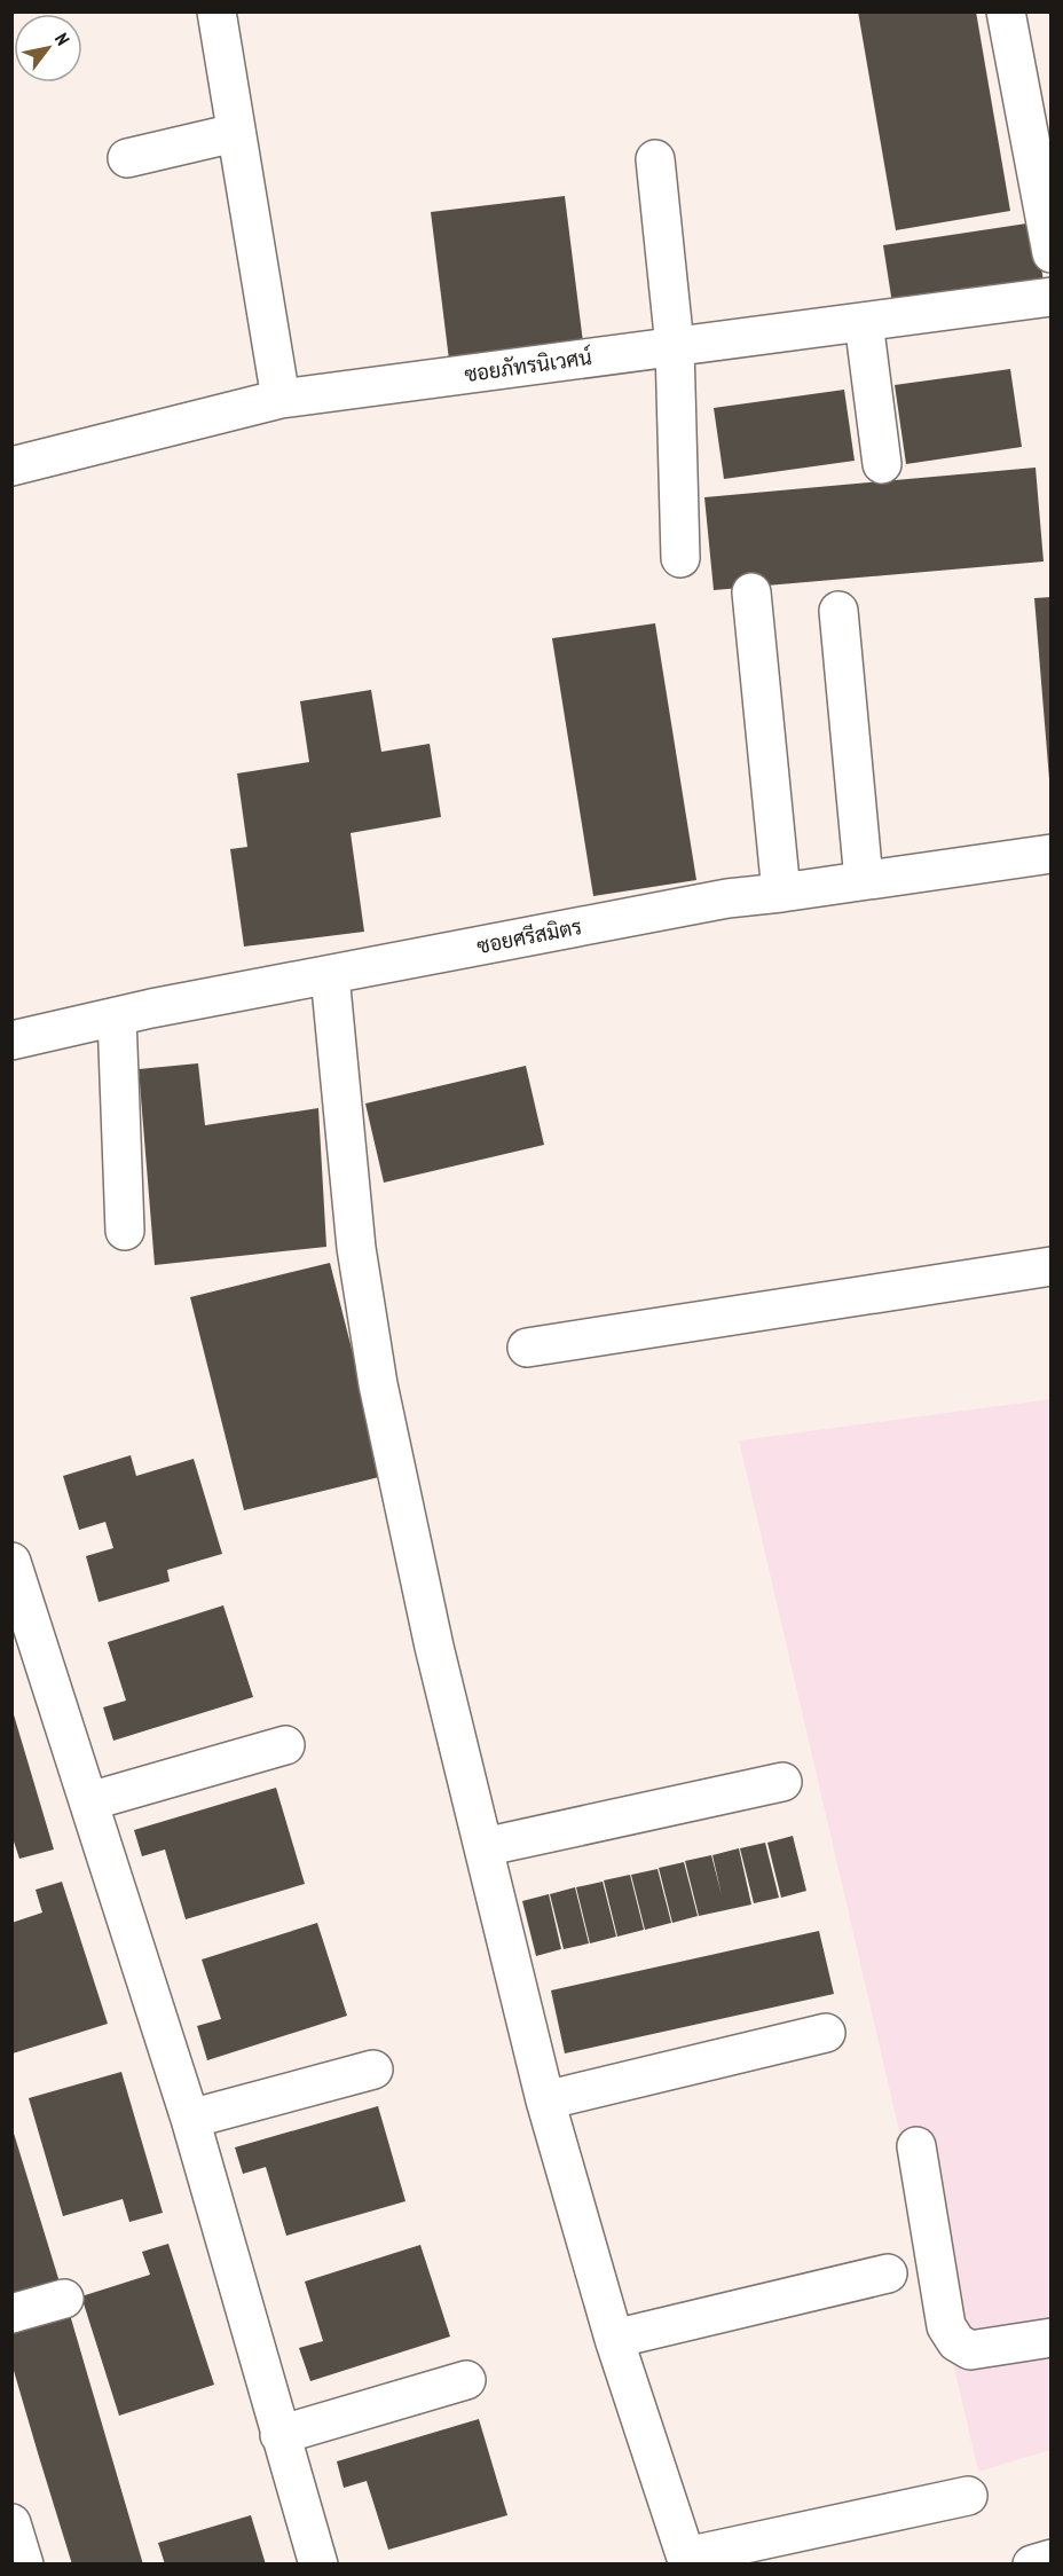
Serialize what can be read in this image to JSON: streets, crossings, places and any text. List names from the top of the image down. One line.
{"streets":{"street":["ซอยภัทรนิเวศน์","ซอยศรีสมิตร"]},"north":"top right"}
